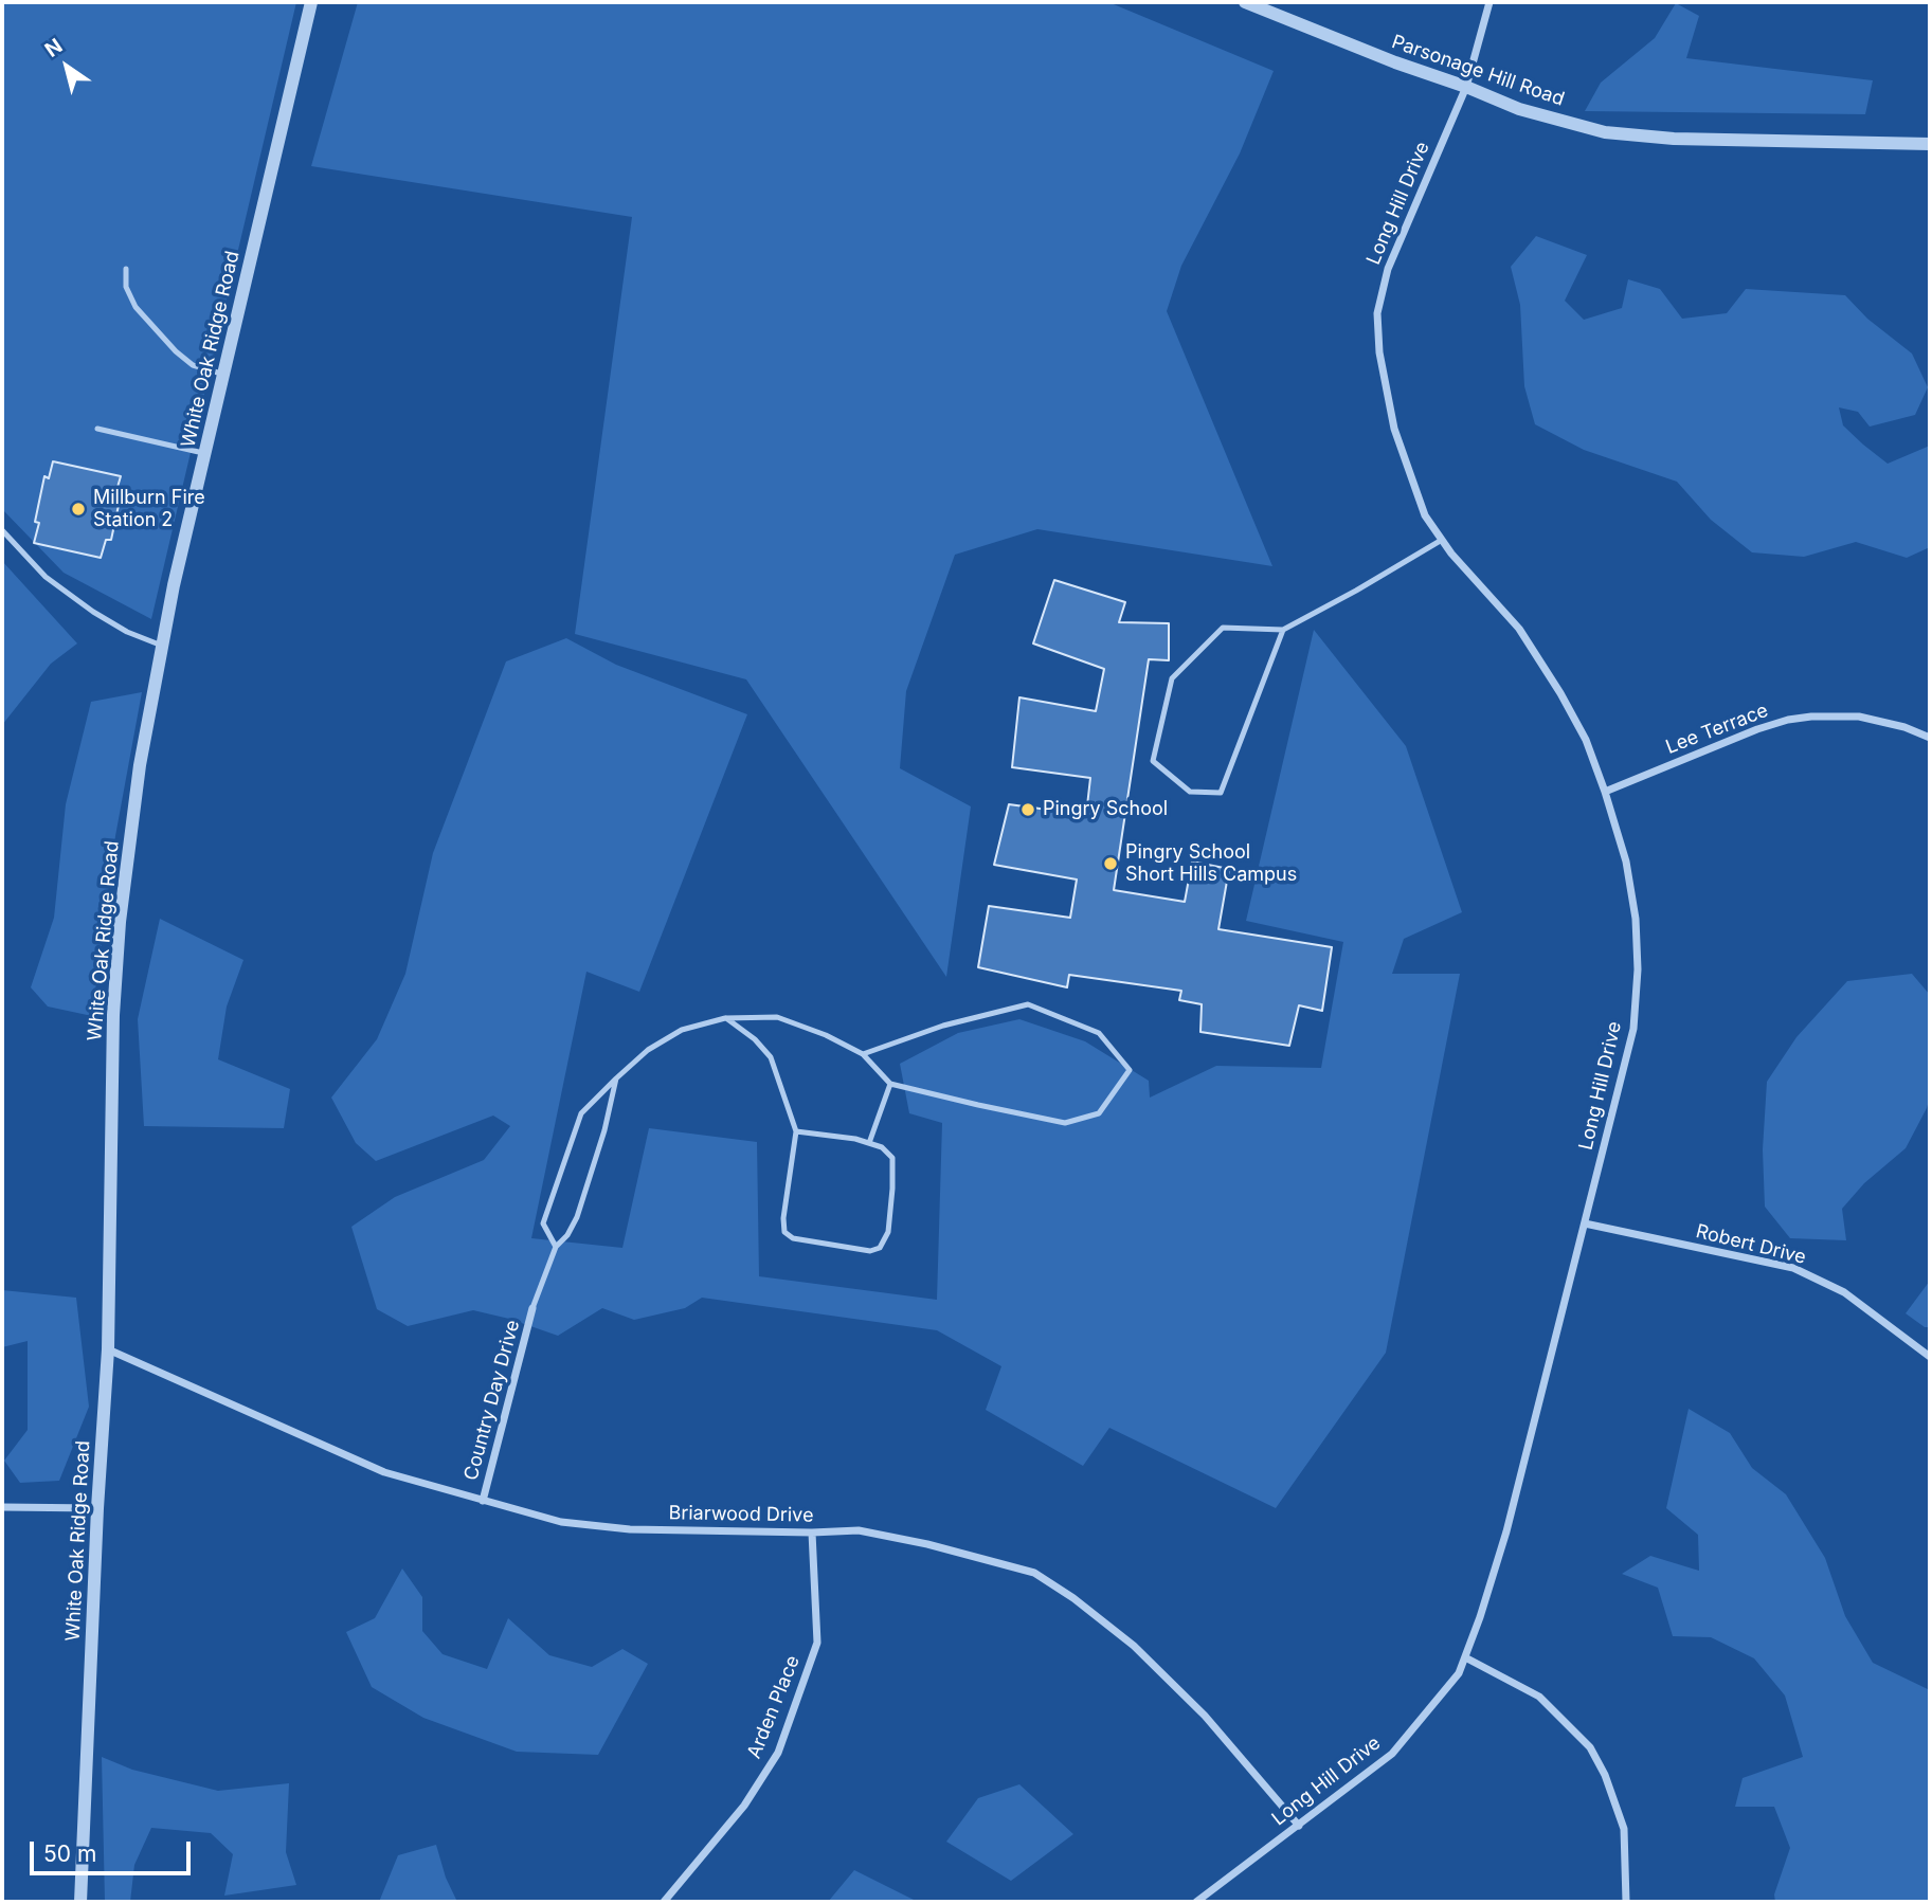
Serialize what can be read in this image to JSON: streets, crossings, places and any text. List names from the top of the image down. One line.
{"streets":{"street":["Parsonage Hill Road","Long Hill Drive","White Oak Ridge Road","Lee Terrace","Robert Drive","Country Day Drive","Briarwood Drive","Arden Place"]},"crossings":[["Parsonage Hill Road","Long Hill Drive"],["Long Hill Drive","Lee Terrace"],["Long Hill Drive","Robert Drive"],["Long Hill Drive","Briarwood Drive"],["White Oak Ridge Road","Briarwood Drive"],["Country Day Drive","Briarwood Drive"],["Briarwood Drive","Arden Place"]],"places":["Millburn Fire Station 2","Pingry School","Pingry School Short Hills Campus"],"scale_bar":"50 m","north":"top left"}
